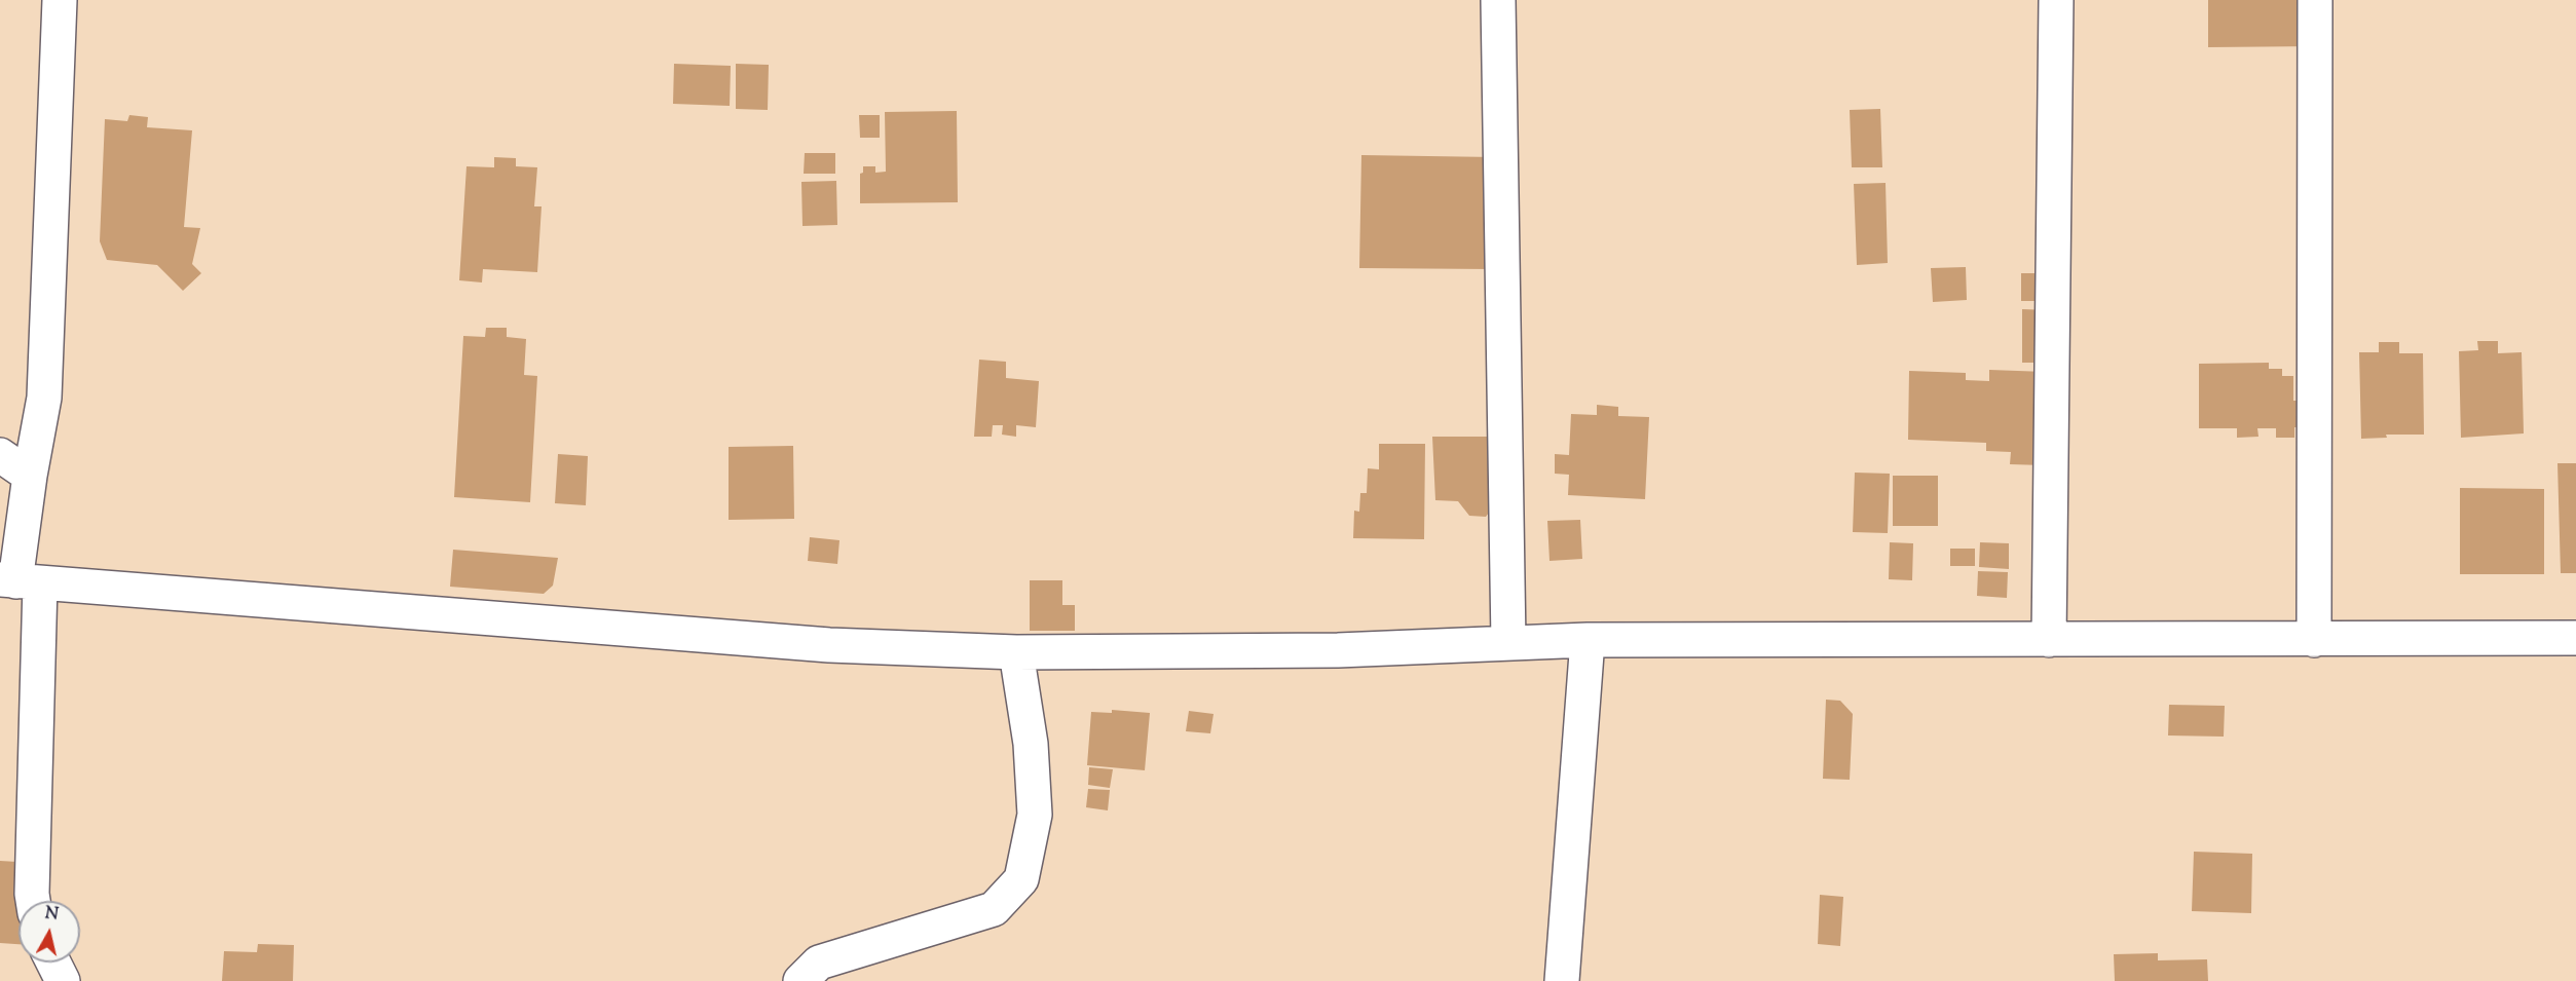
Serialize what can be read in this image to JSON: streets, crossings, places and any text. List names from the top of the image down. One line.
{"north":"top"}
